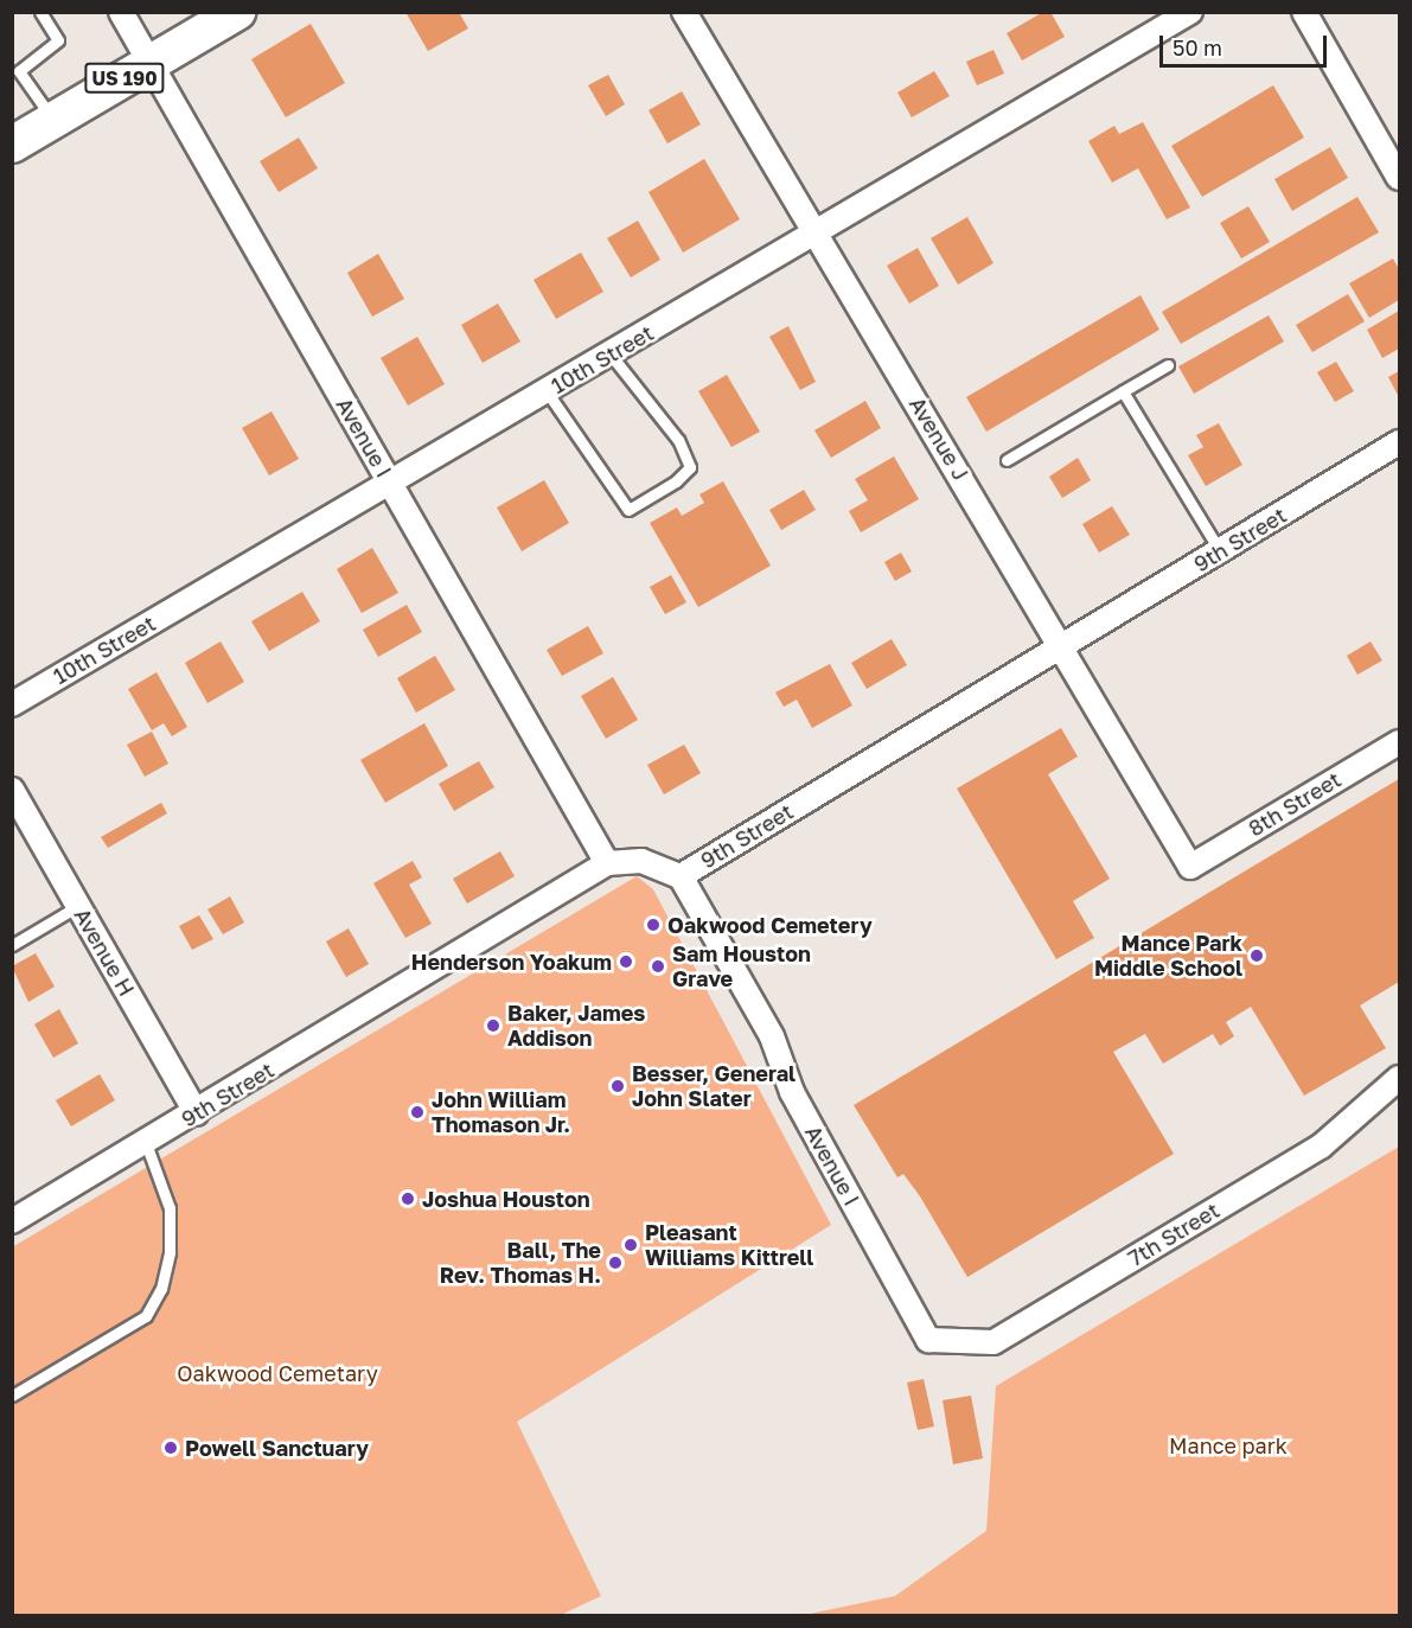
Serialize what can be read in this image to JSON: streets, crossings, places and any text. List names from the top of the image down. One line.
{"streets":{"main road":["US 190"],"street":["10th Street","Avenue I","Avenue J","9th Street","8th Street","Avenue H","7th Street"]},"crossings":[["US 190","Avenue I"],["10th Street","Avenue I"],["10th Street","Avenue J"],["Avenue I","9th Street"],["Avenue I","7th Street"],["Avenue J","9th Street"],["Avenue J","8th Street"],["9th Street","Avenue H"]],"parks":["Oakwood Cemetary","Mance park"],"places":["Oakwood Cemetery","Mance Park Middle School","Henderson Yoakum","Sam Houston Grave","Baker, James Addison","Besser, General John Slater","John William Thomason Jr.","Joshua Houston","Pleasant Williams Kittrell","Ball, The Rev. Thomas H.","Powell Sanctuary"],"scale_bar":"50 m"}
